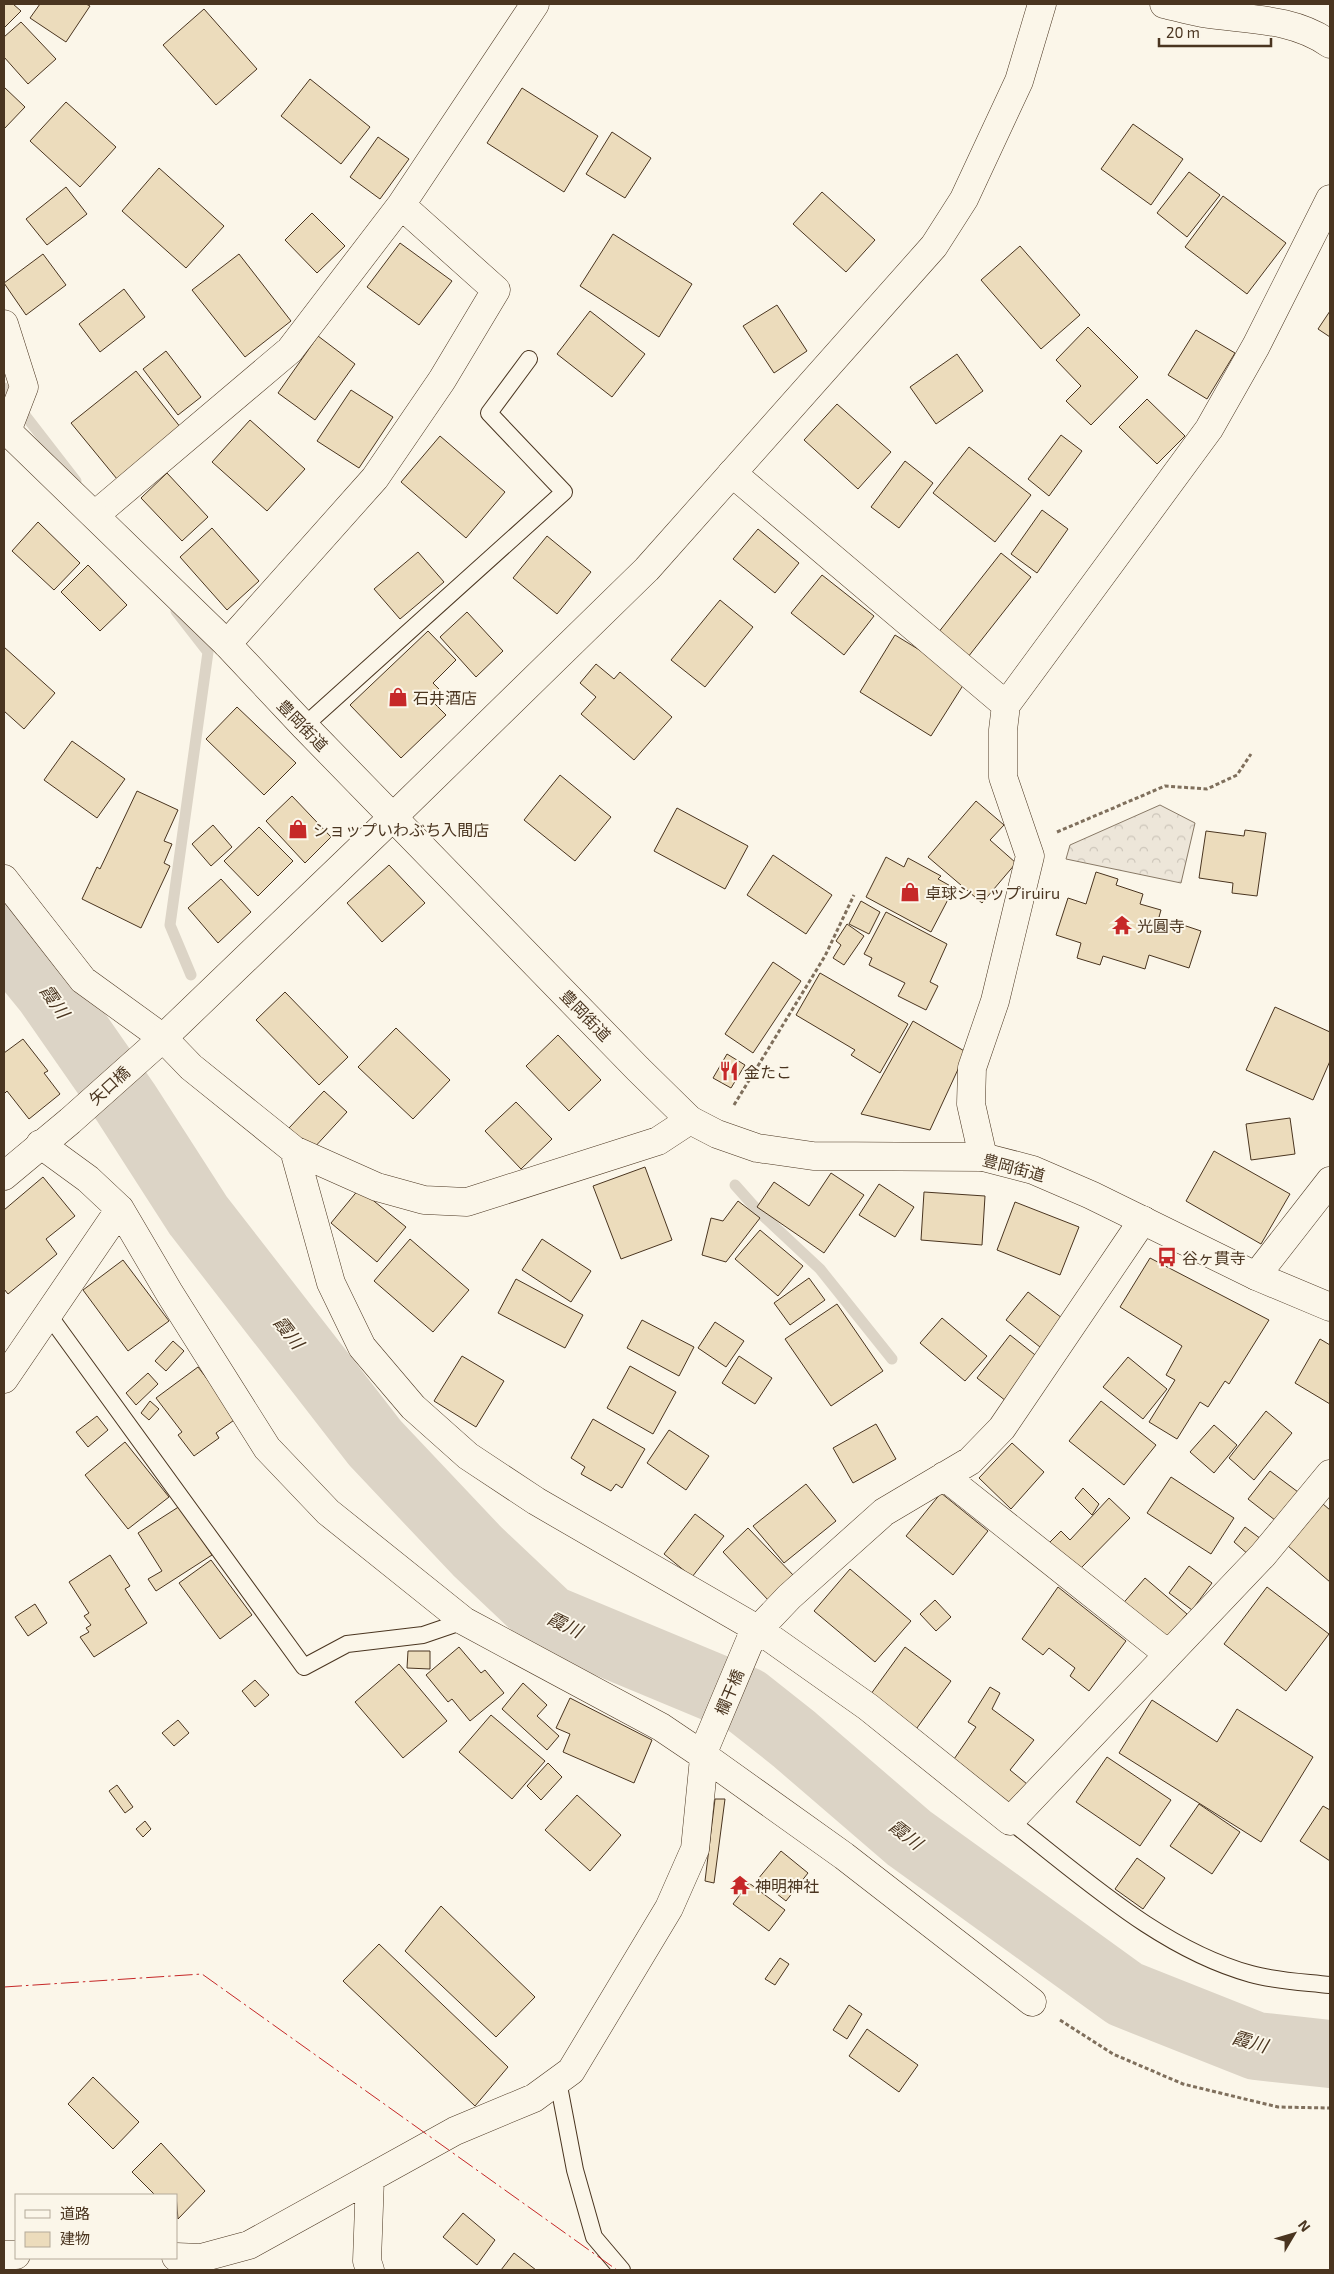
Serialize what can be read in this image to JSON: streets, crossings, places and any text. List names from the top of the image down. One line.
{"streets":{"street":["豊岡街道","矢口橋","欄干橋"]},"crossings":[["豊岡街道","矢口橋"],["豊岡街道","欄干橋"]],"water":["霞川"],"places":{"shop":["石井酒店","ショップいわぶち入間店","卓球ショップiruiru"],"temple":["光圓寺","神明神社"],"restaurant":["金たこ"],"bus stop":["谷ヶ貫寺"]},"legend":["道路","建物"],"scale_bar":"20 m","north":"top right"}
